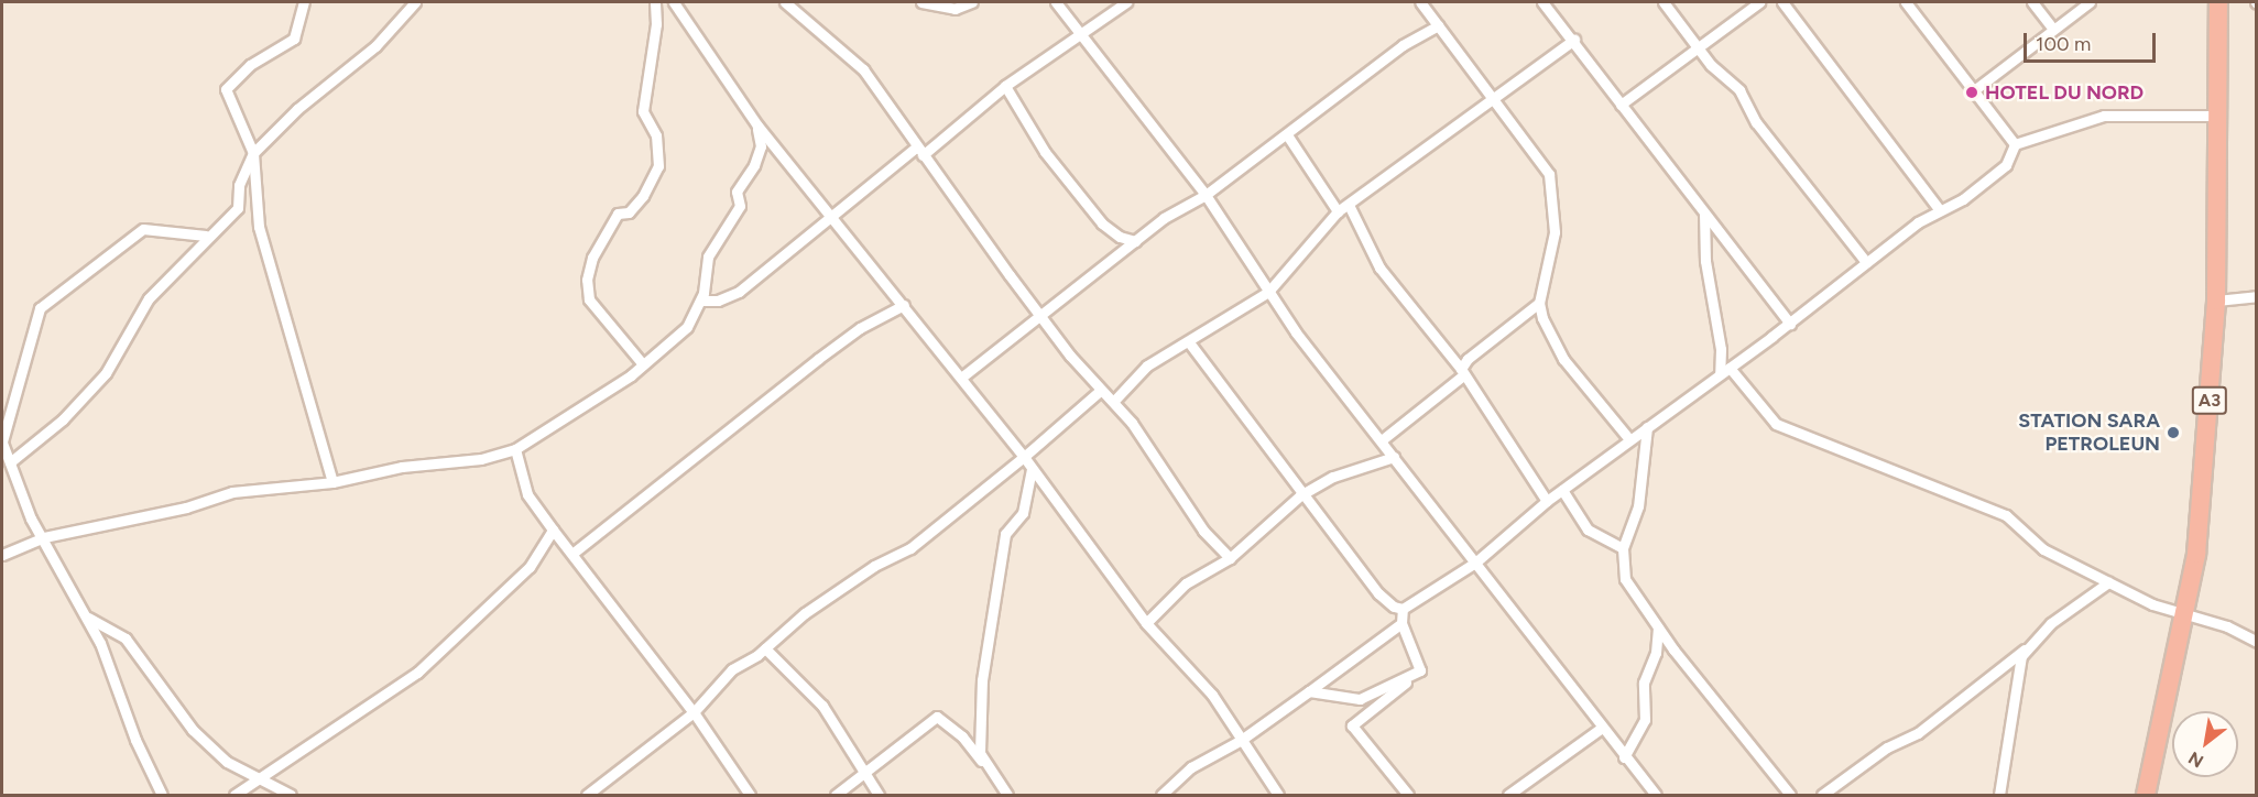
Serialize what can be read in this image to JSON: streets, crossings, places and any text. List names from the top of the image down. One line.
{"streets":{"highway":["A3"]},"places":["HOTEL DU NORD","STATION SARA PETROLEUN"],"scale_bar":"100 m","north":"bottom left"}
